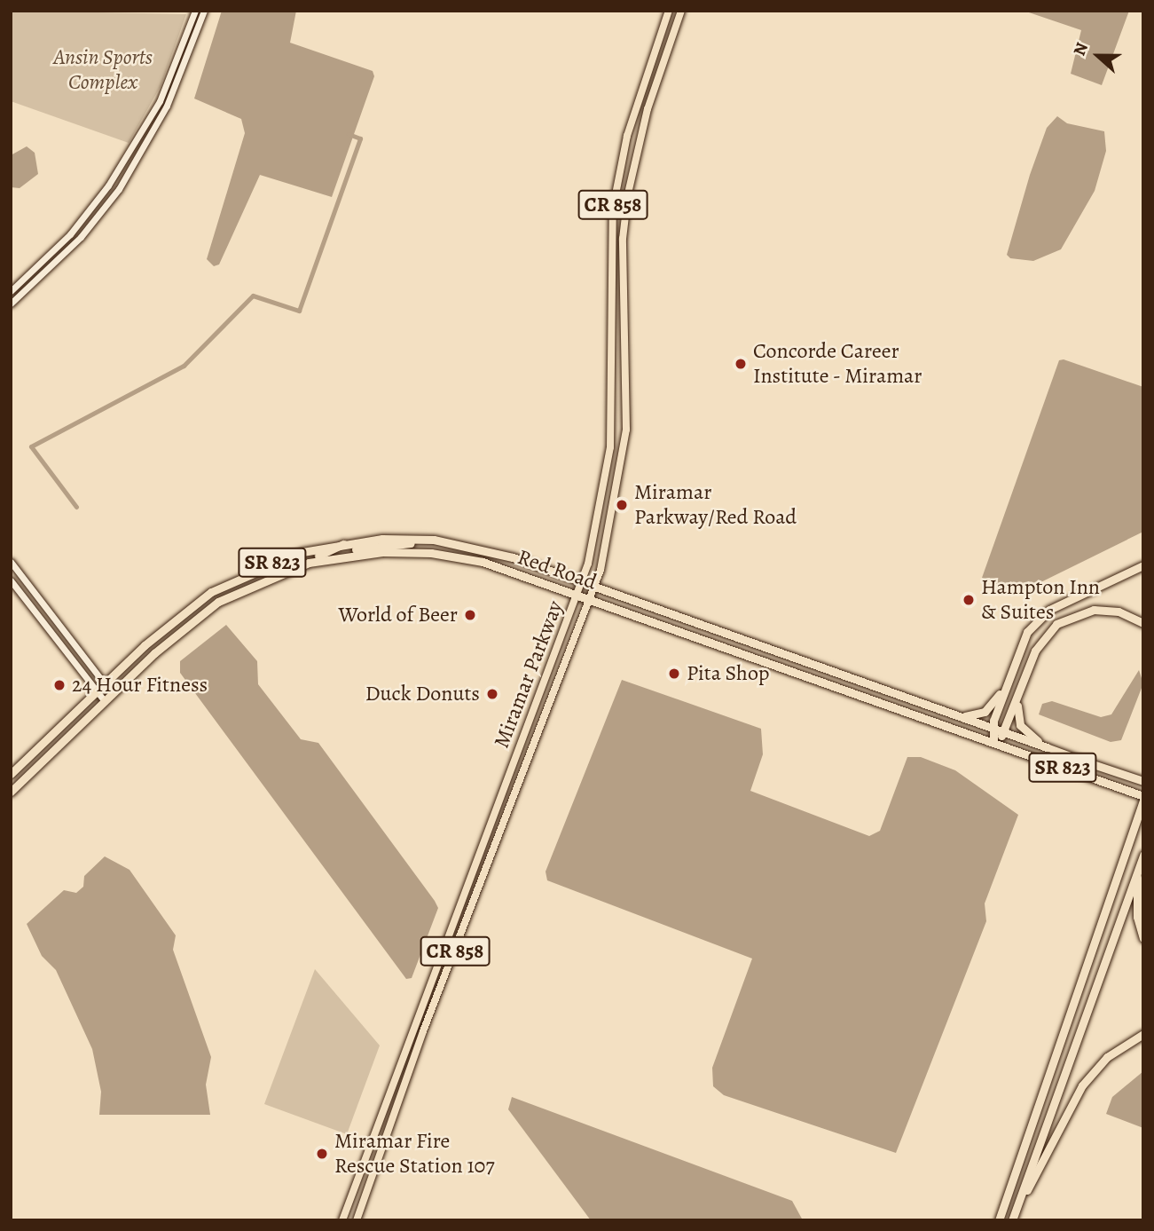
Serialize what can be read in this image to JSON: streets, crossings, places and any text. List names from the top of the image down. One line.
{"streets":{"highway":["SR 823","Red Road"],"main road":["CR 858","Miramar Parkway"]},"crossings":[["Red Road","Miramar Parkway"]],"parks":["Ansin Sports Complex"],"places":["Concorde Career Institute - Miramar","Miramar Parkway/Red Road","Hampton Inn & Suites","World of Beer","Pita Shop","24 Hour Fitness","Duck Donuts","Miramar Fire Rescue Station 107"],"north":"left"}
